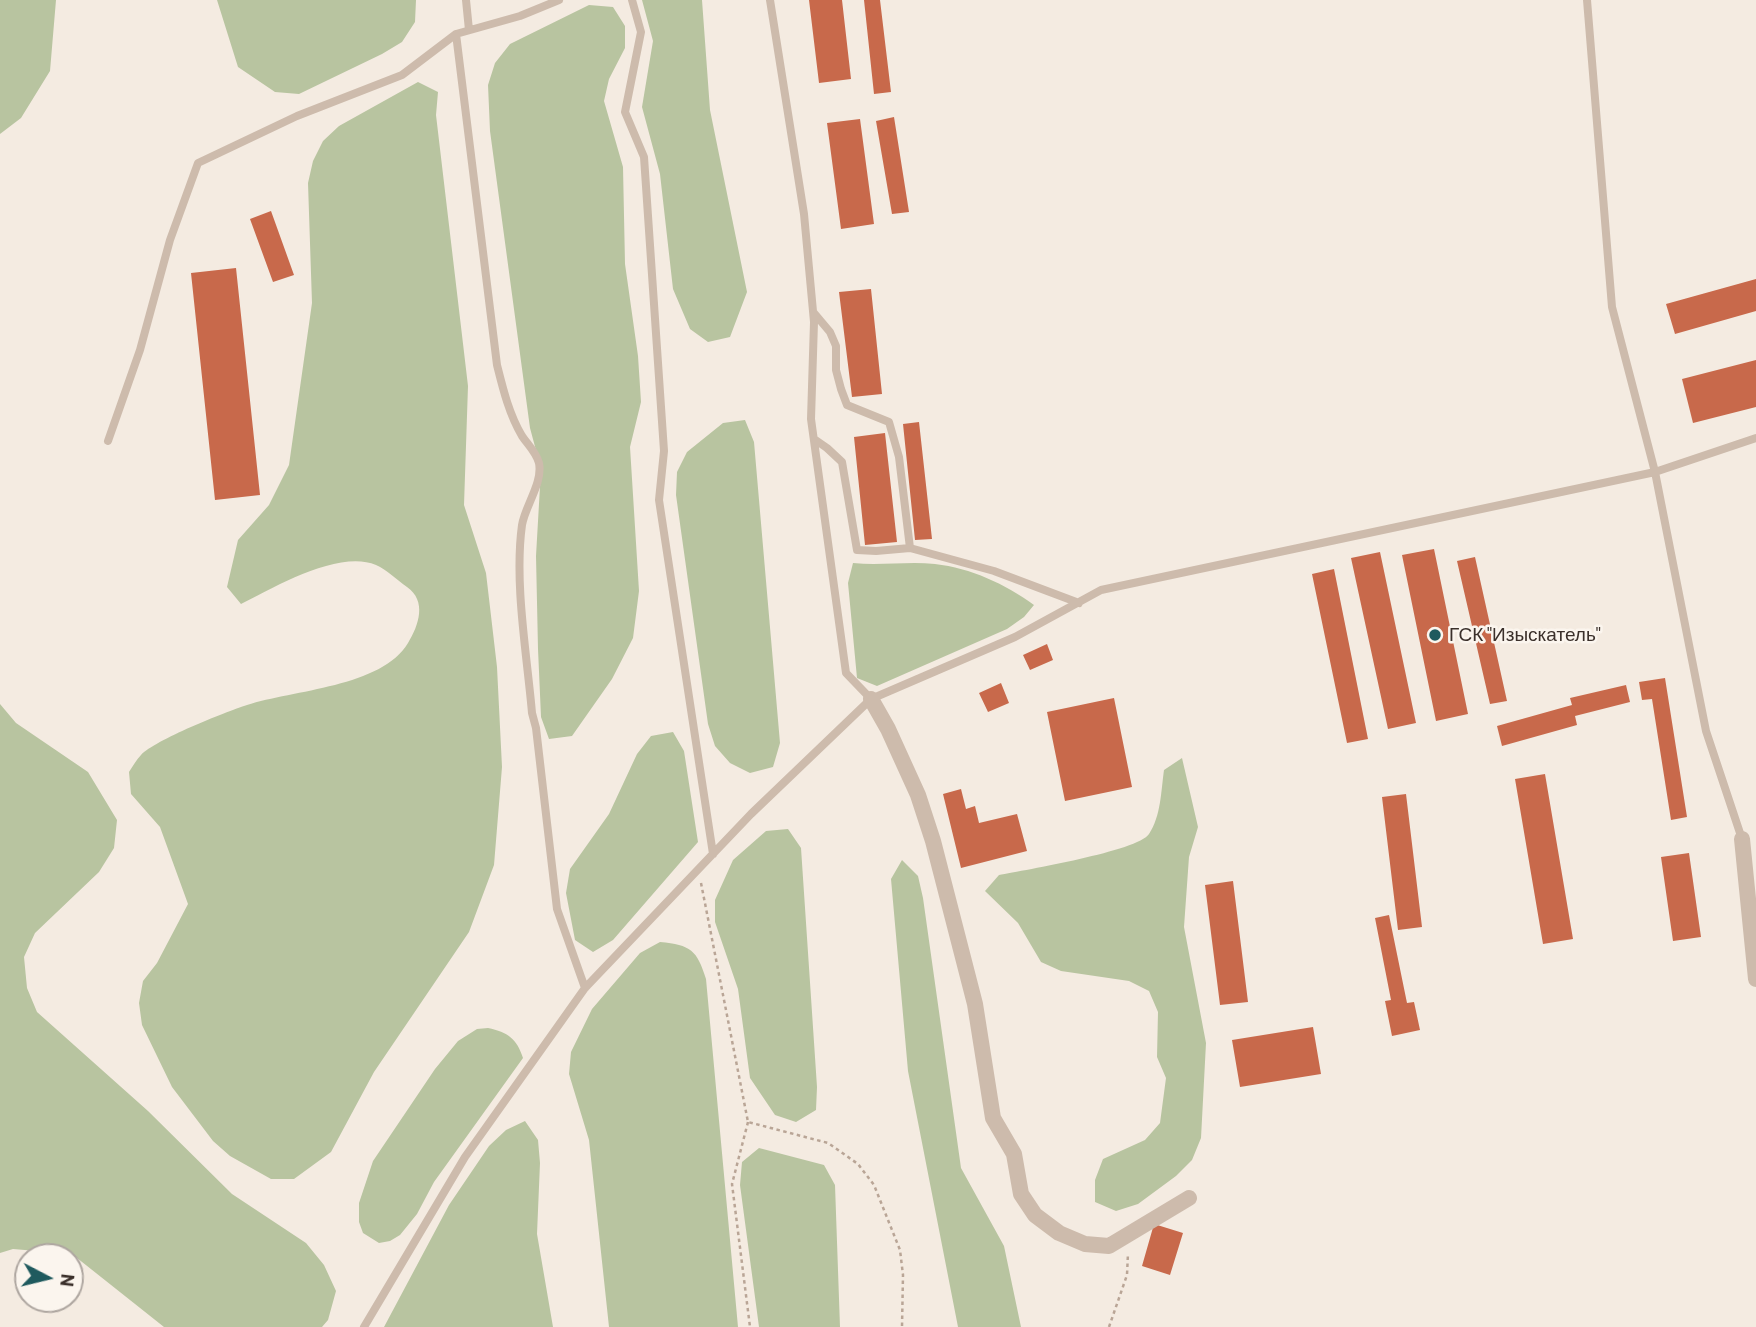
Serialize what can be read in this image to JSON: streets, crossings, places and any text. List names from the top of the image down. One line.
{"places":["ГСК \"Изыскатель\""],"north":"right"}
